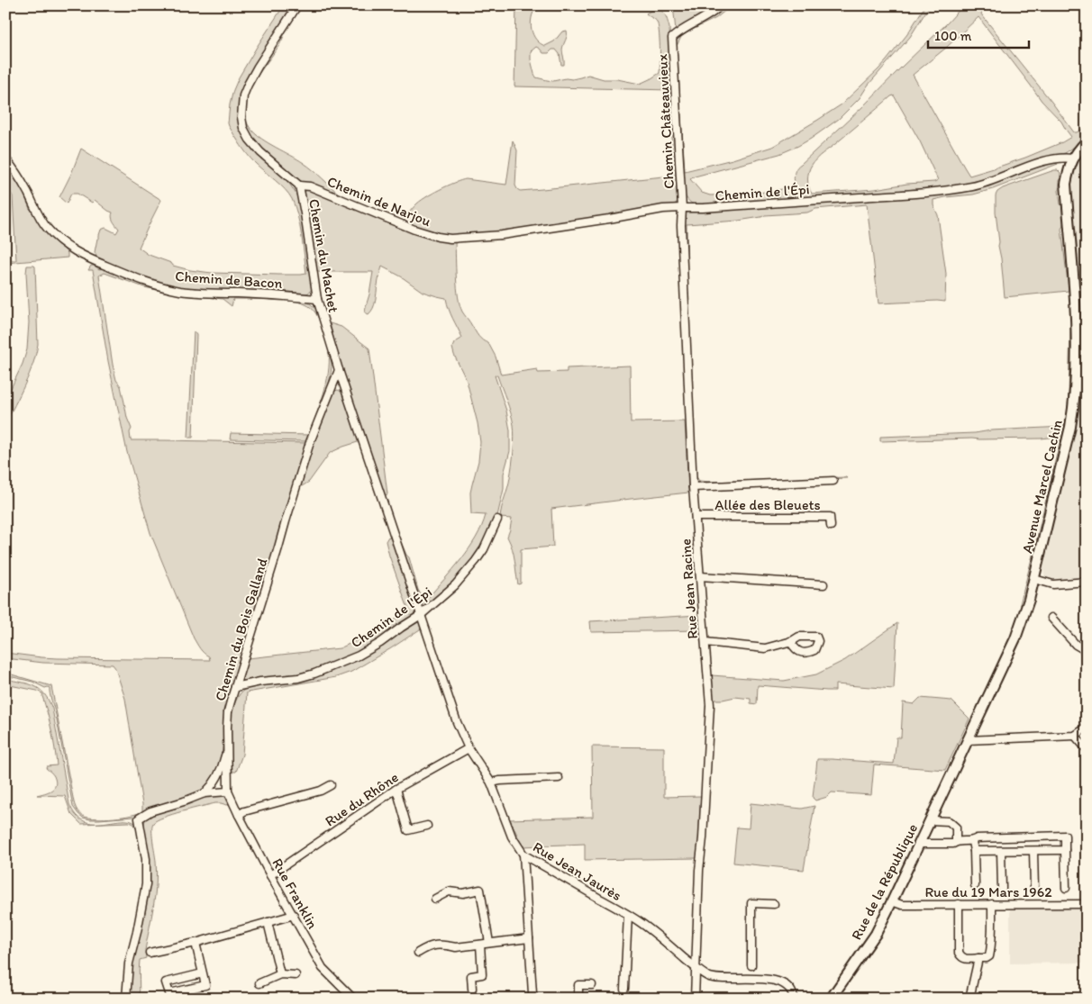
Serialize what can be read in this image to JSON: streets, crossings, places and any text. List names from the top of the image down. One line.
{"streets":{"street":["Chemin Châteauvieux","Chemin de l'Épi","Chemin de Narjou","Chemin du Machet","Chemin de Bacon","Avenue Marcel Cachin","Allée des Bleuets","Rue Jean Racine","Chemin du Bois Galland","Rue du Rhône","Rue Jean Jaurès","Rue de la République","Rue du 19 Mars 1962","Rue Franklin"]},"crossings":[["Chemin Châteauvieux","Chemin de l'Épi"],["Chemin Châteauvieux","Rue Jean Racine"],["Chemin de l'Épi","Chemin de Narjou"],["Chemin de l'Épi","Chemin du Machet"],["Chemin de l'Épi","Avenue Marcel Cachin"],["Chemin de l'Épi","Rue Jean Racine"],["Chemin de l'Épi","Chemin du Bois Galland"],["Chemin de l'Épi","Rue Jean Jaurès"],["Chemin de Narjou","Chemin du Machet"],["Chemin du Machet","Chemin de Bacon"],["Chemin du Machet","Chemin du Bois Galland"],["Chemin du Machet","Rue Jean Jaurès"],["Avenue Marcel Cachin","Rue de la République"],["Allée des Bleuets","Rue Jean Racine"],["Rue Jean Racine","Rue Jean Jaurès"],["Chemin du Bois Galland","Rue Franklin"],["Rue du Rhône","Rue Jean Jaurès"],["Rue du Rhône","Rue Franklin"],["Rue de la République","Rue du 19 Mars 1962"]],"scale_bar":"100 m"}
